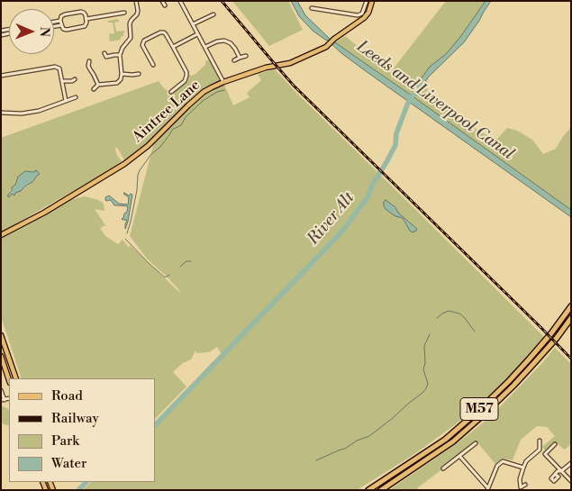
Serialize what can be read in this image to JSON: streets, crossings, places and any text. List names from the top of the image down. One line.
{"streets":{"highway":["M57"],"main road":["Aintree Lane"]},"water":["Leeds and Liverpool Canal","River Alt"],"legend":["Road","Railway","Park","Water"],"north":"right"}
